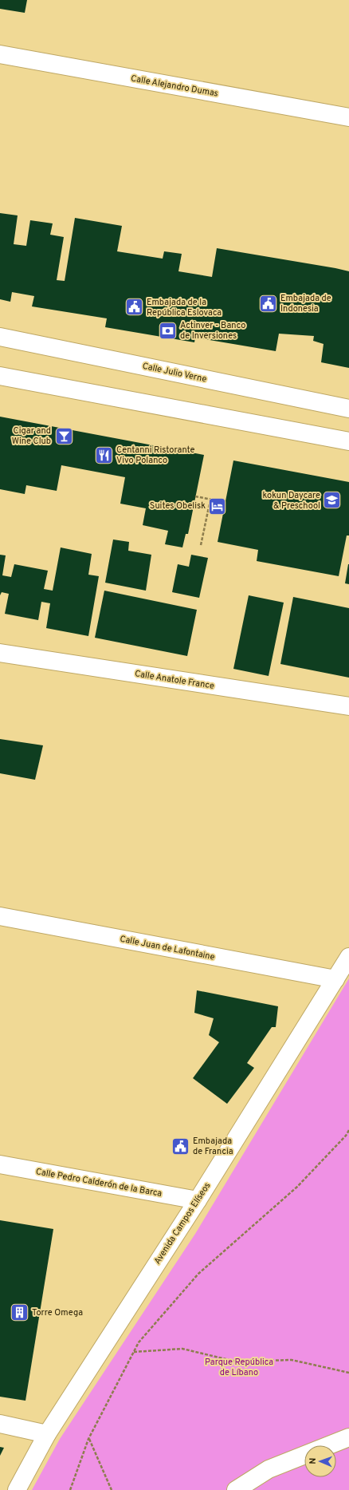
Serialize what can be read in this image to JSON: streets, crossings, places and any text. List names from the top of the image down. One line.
{"streets":{"street":["Calle Alejandro Dumas","Calle Julio Verne","Calle Anatole France","Calle Juan de Lafontaine","Calle Pedro Calderón de la Barca","Avenida Campos Elíseos"]},"crossings":[["Calle Juan de Lafontaine","Avenida Campos Elíseos"],["Calle Pedro Calderón de la Barca","Avenida Campos Elíseos"]],"parks":["Parque República de Líbano"],"places":{"public building":["Embajada de Indonesia","Embajada de la República Eslovaca","Embajada de Francia"],"bank":["Actinver - Banco de Inversiones"],"bar":["Cigar and Wine Club"],"restaurant":["Centanni Ristorante Vivo Polanco"],"school or university":["kokun Daycare & Preschool"],"hotel":["Suites Obelisk"],"building":["Torre Omega"]},"north":"left"}
